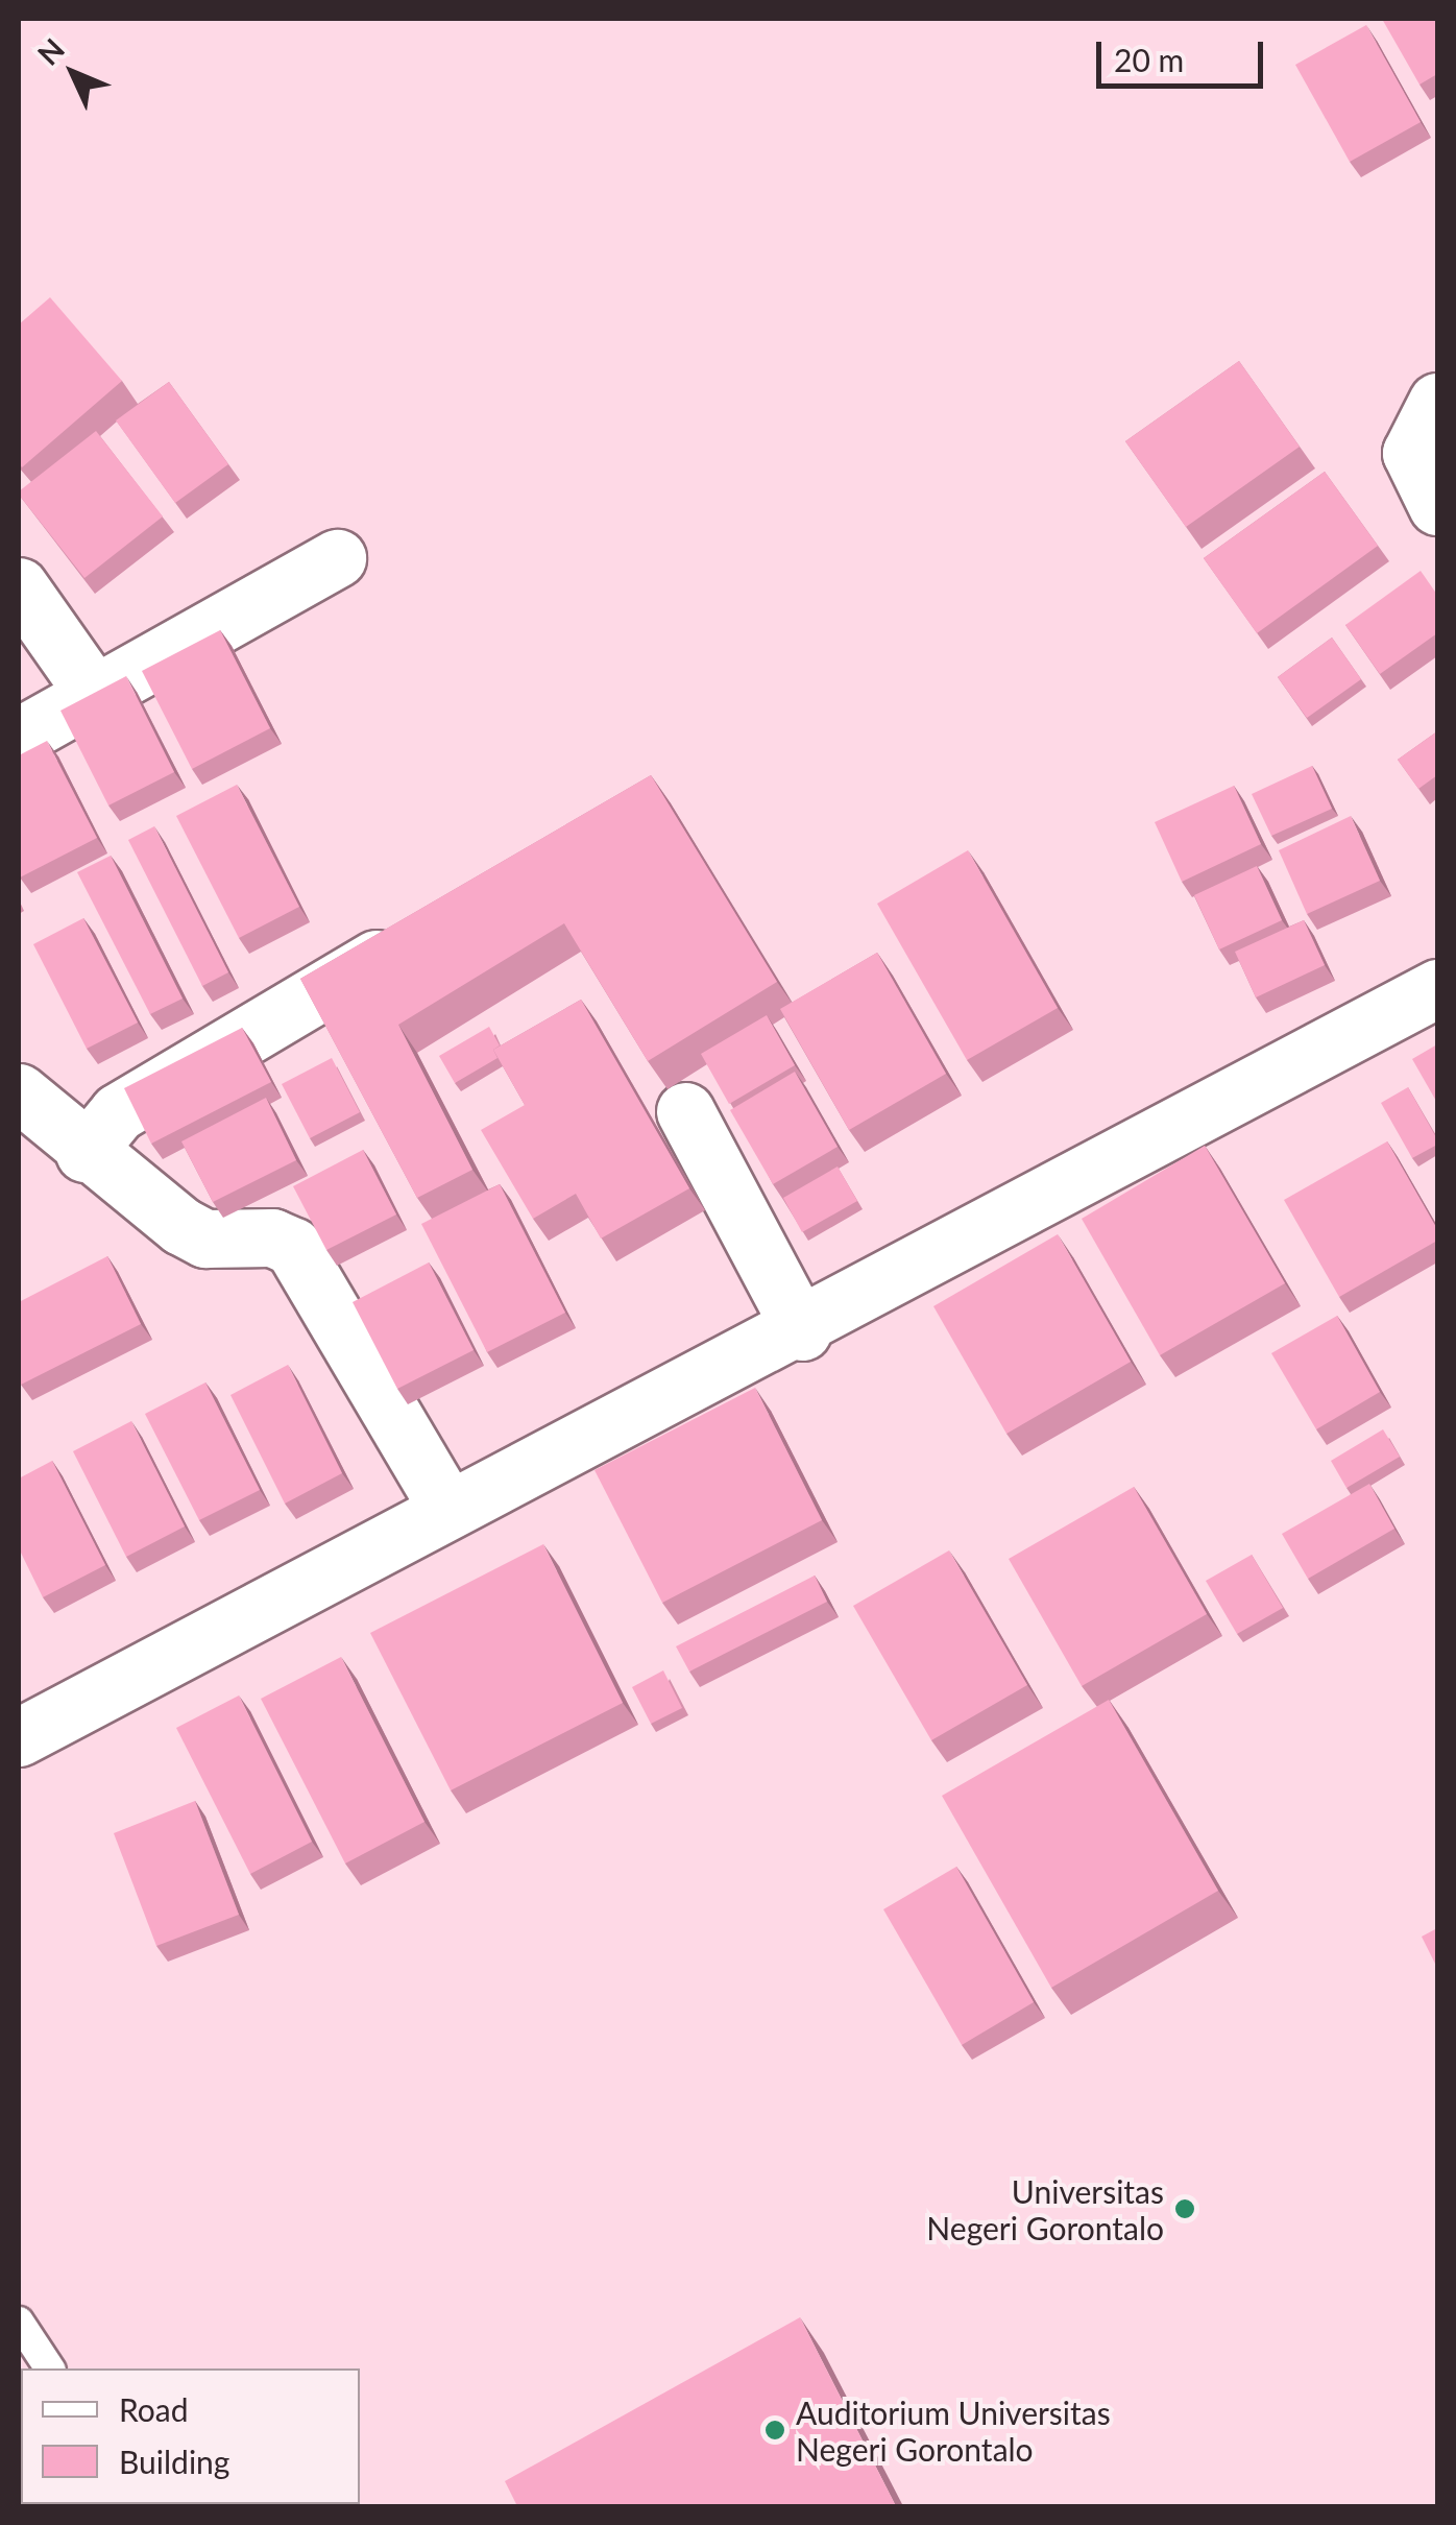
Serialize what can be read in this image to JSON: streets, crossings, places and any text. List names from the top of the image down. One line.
{"places":["Universitas Negeri Gorontalo","Auditorium Universitas Negeri Gorontalo"],"legend":["Road","Building"],"scale_bar":"20 m","north":"top left"}
